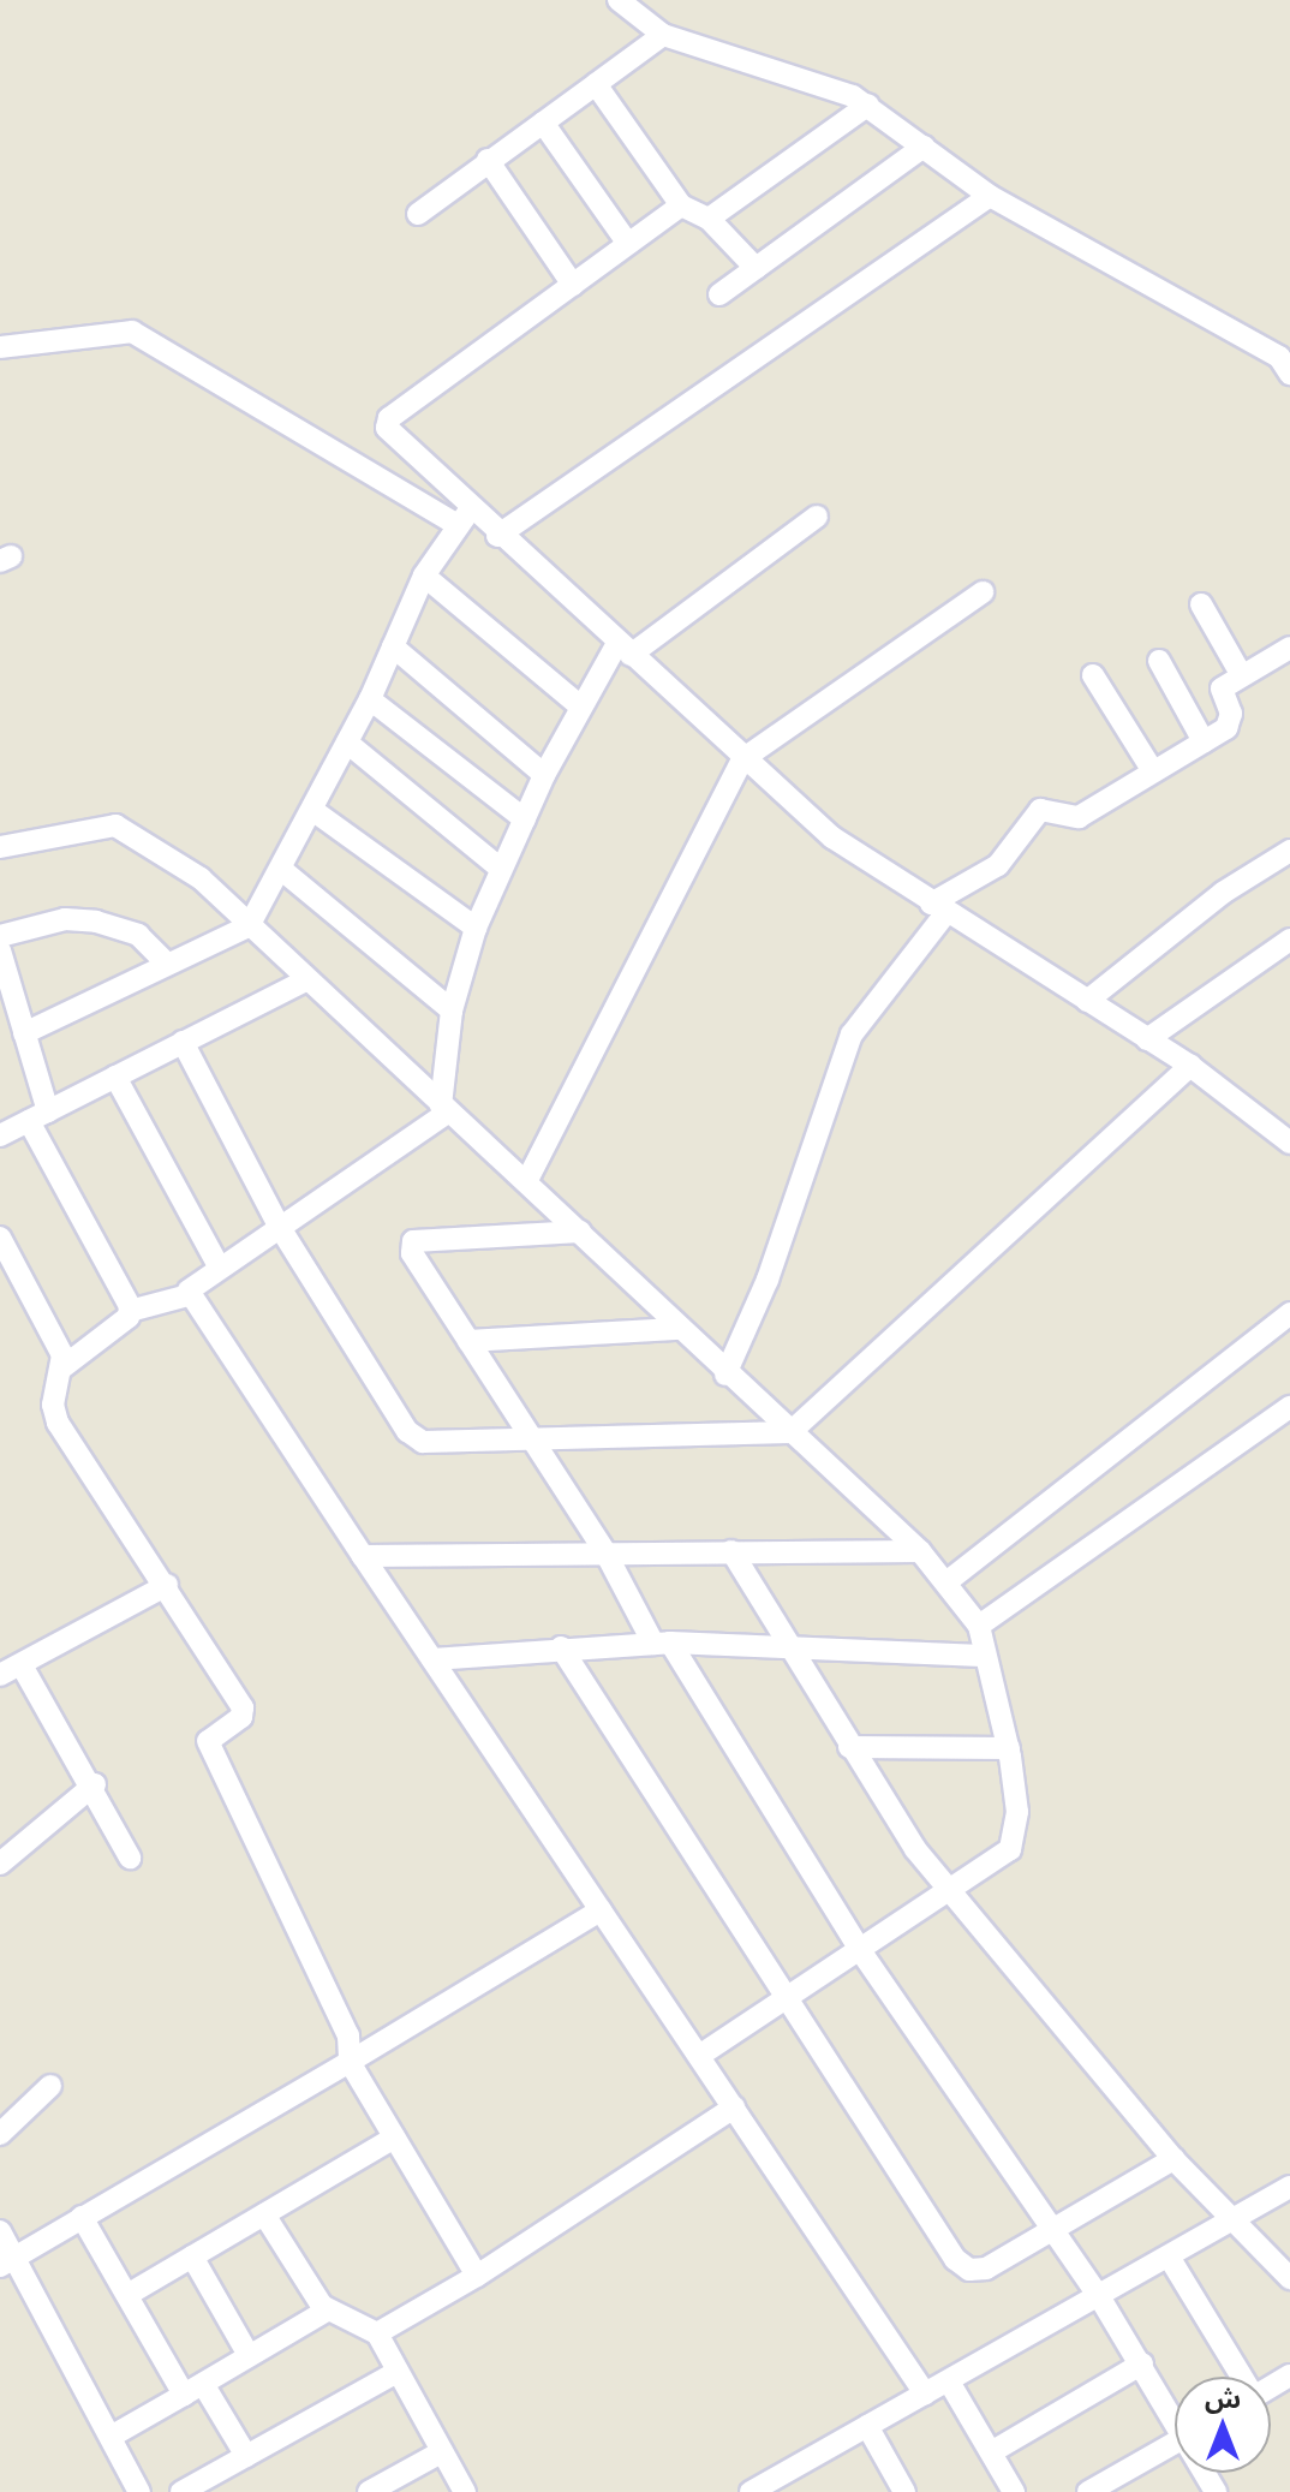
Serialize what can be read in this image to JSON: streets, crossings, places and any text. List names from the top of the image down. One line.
{"north":"top"}
